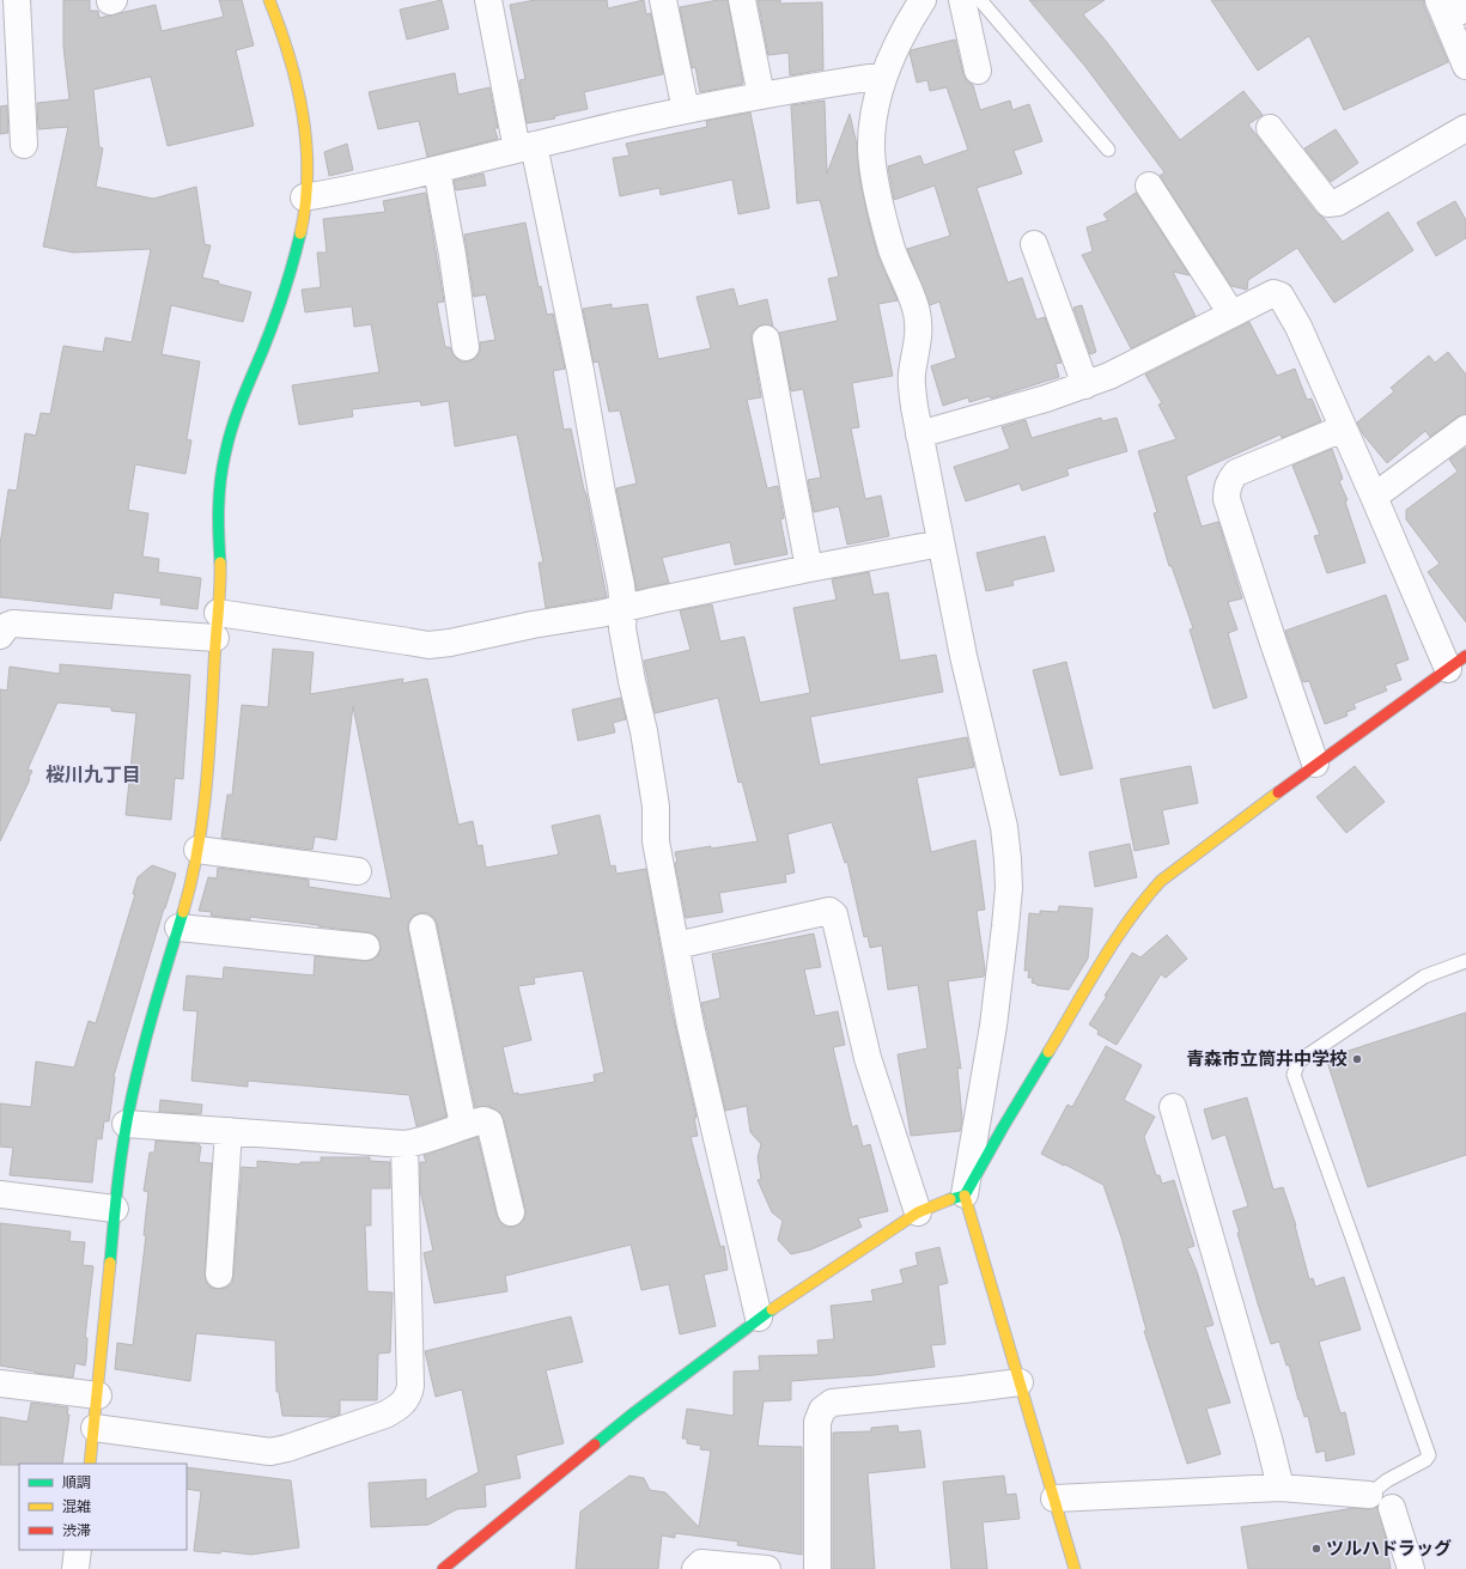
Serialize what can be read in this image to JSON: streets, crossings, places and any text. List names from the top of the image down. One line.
{"districts":["桜川九丁目"],"places":["青森市立筒井中学校","ツルハドラッグ"],"legend":["順調","混雑","渋滞"]}
